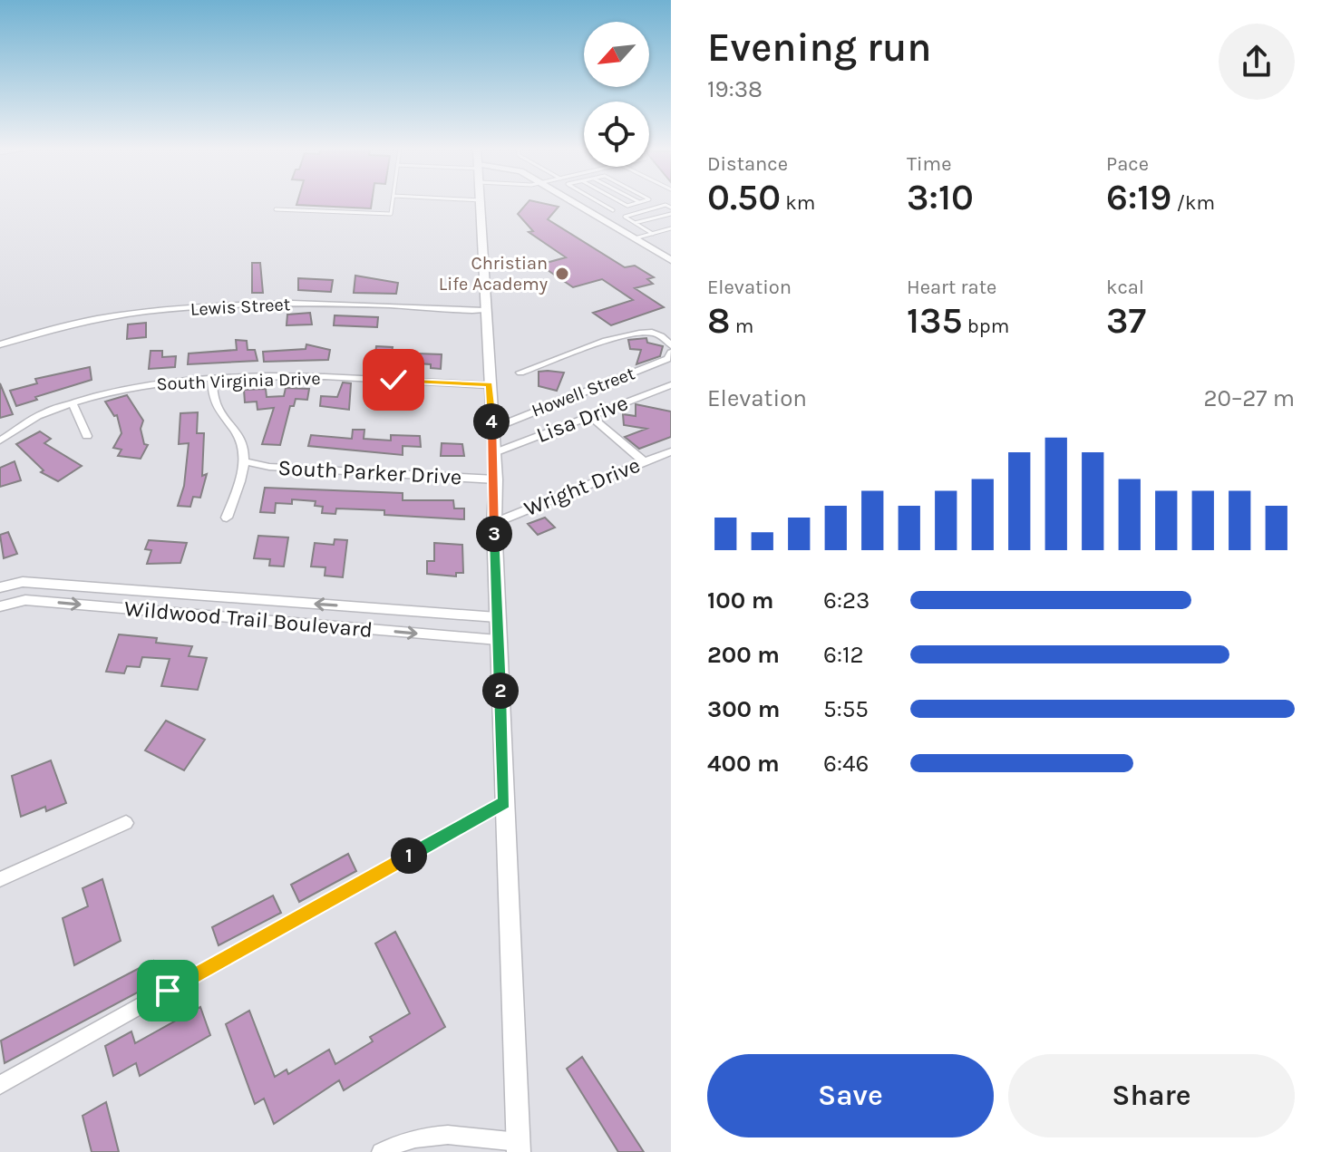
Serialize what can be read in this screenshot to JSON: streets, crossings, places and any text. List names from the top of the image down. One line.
{"streets":{"street":["Lewis Street","South Virginia Drive","Howell Street","Lisa Drive","South Parker Drive","Wright Drive","Wildwood Trail Boulevard"]},"places":["Christian Life Academy"],"north":"bottom left","page":{"heading":["Evening run","19:38"],"stats":[["Distance","0.50 km"],["Time","3:10"],["Pace","6:19 /km"],["Elevation","8 m"],["Heart rate","135 bpm"],["kcal","37"]],"chart":["Elevation","20–27 m"],"pins":["4","3","2","1"],"list":[{"name":"100 m","note":"6:23"},{"name":"200 m","note":"6:12"},{"name":"300 m","note":"5:55"},{"name":"400 m","note":"6:46"}],"buttons":["Save","Share"]}}
